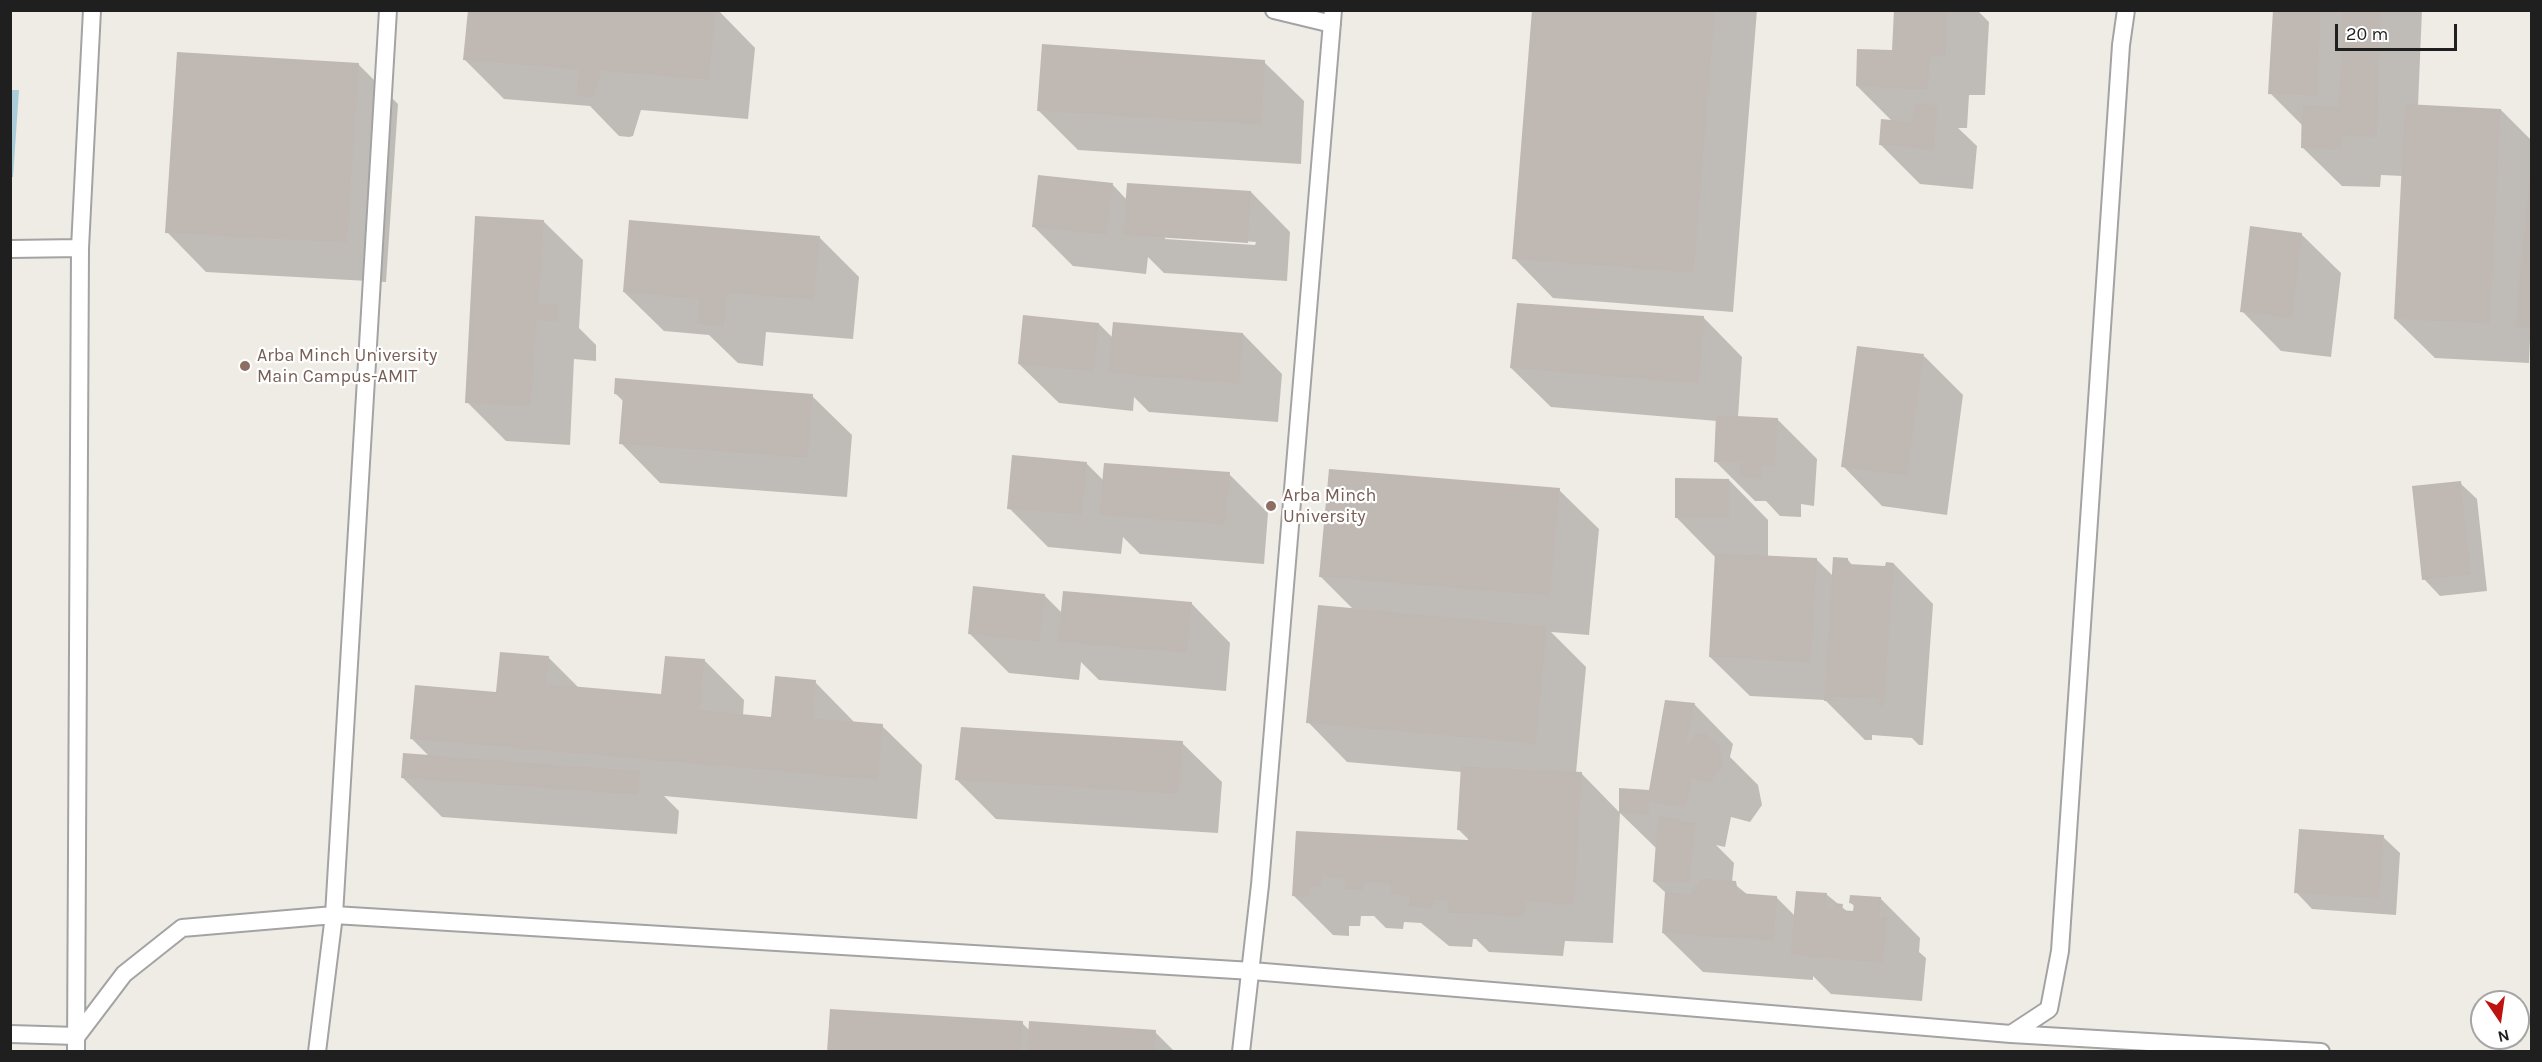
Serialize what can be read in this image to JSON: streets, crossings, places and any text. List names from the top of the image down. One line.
{"places":["Arba Minch University Main Campus-AMIT","Arba Minch University"],"scale_bar":"20 m","north":"bottom"}
